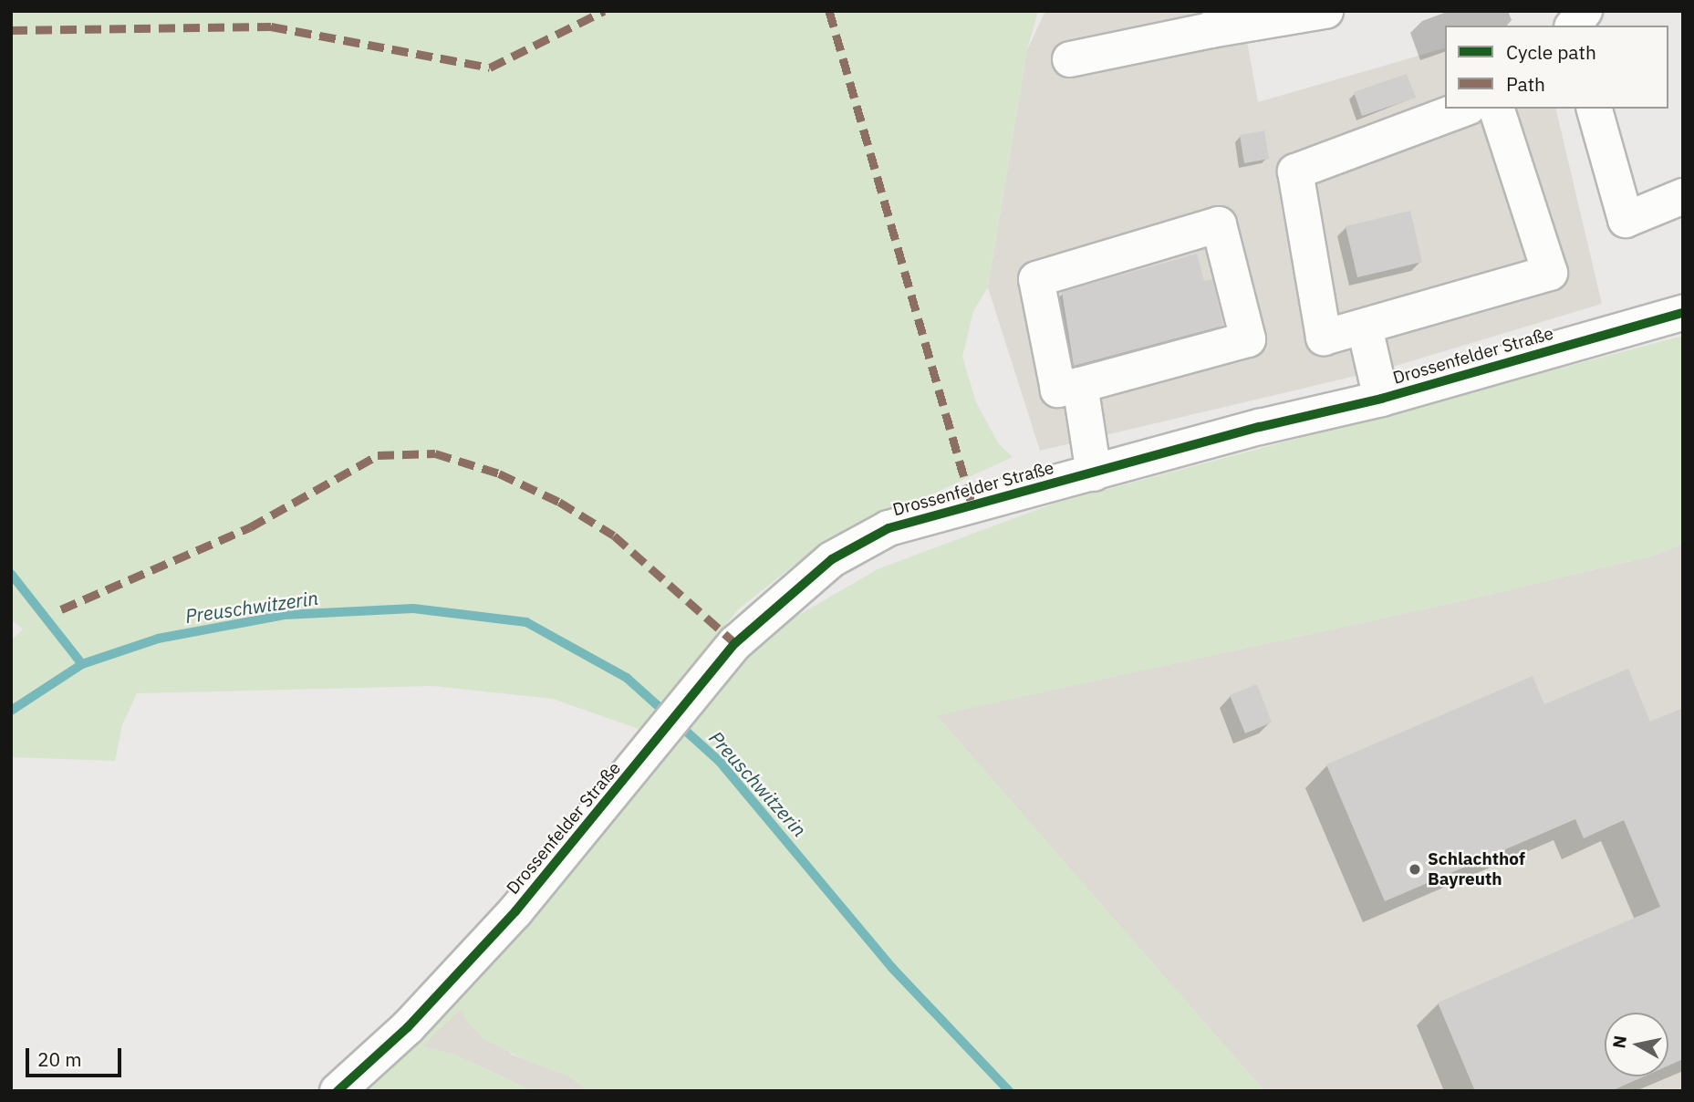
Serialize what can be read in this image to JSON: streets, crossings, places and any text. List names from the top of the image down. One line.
{"streets":{"street":["Drossenfelder Straße"]},"water":["Preuschwitzerin"],"places":["Schlachthof Bayreuth"],"legend":["Cycle path","Path"],"scale_bar":"20 m","north":"left"}
